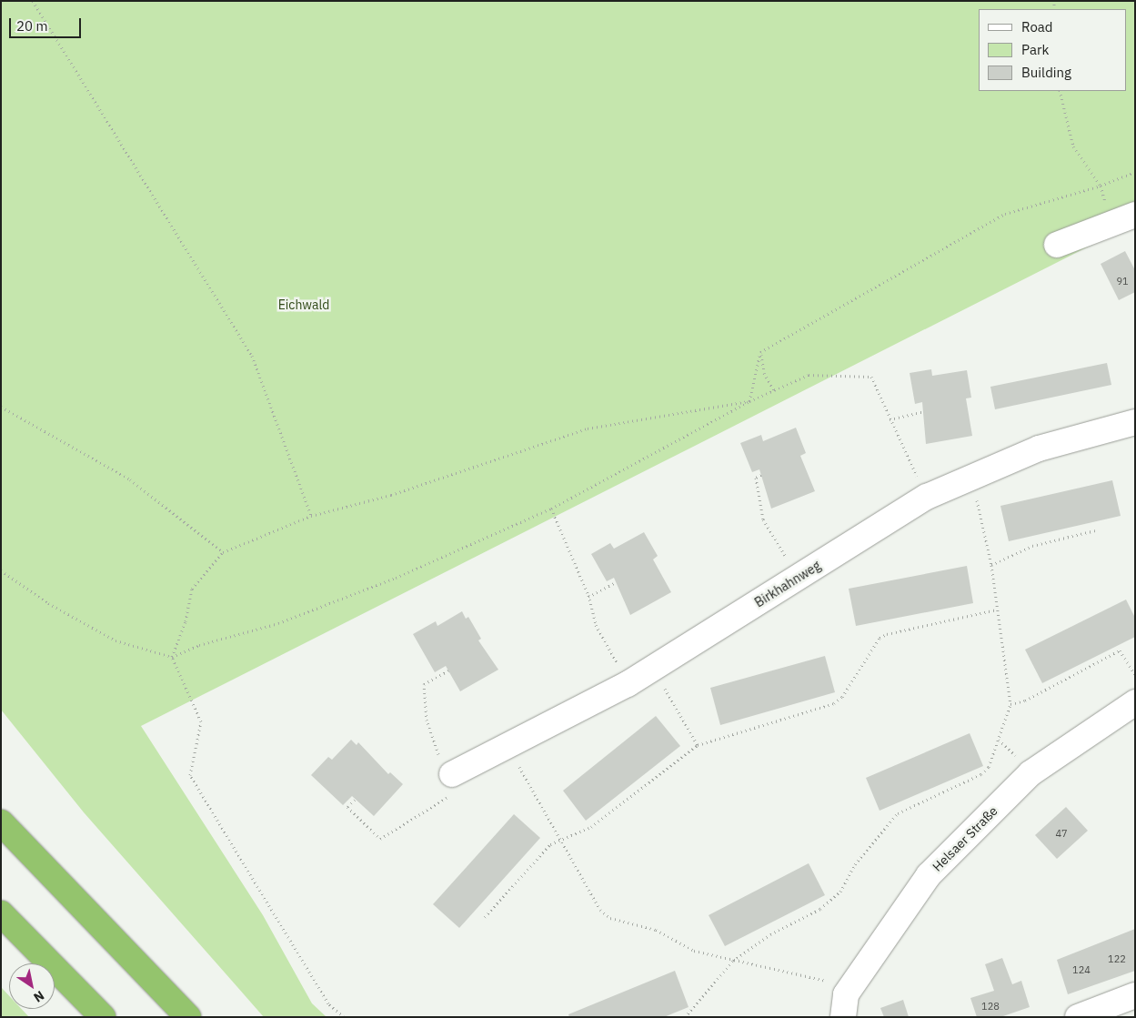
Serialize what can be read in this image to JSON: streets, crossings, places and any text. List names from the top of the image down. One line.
{"streets":{"street":["Birkhahnweg","Helsaer Straße"]},"parks":["Eichwald"],"house_numbers":["91","47","122","124","128"],"legend":["Road","Park","Building"],"scale_bar":"20 m","north":"bottom right"}
